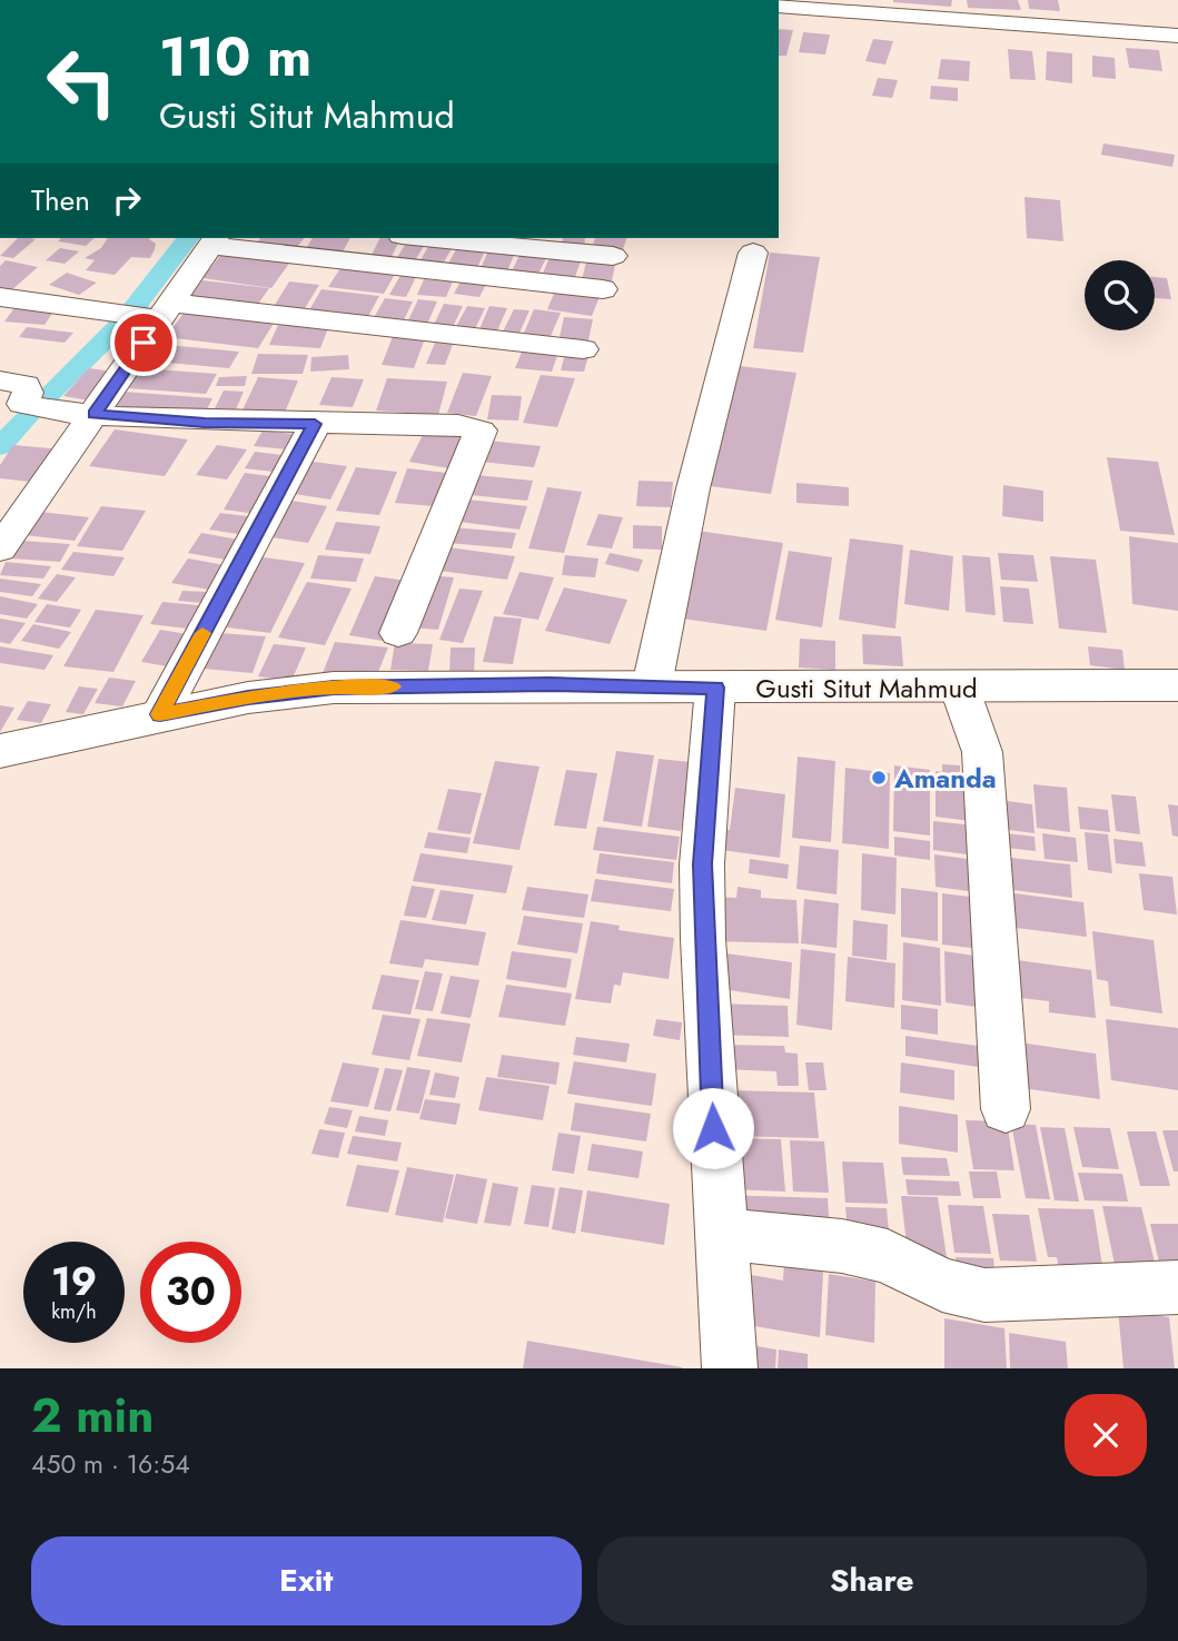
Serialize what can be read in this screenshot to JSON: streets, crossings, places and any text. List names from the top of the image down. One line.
{"streets":{"highway":["Gusti Situt Mahmud"]},"places":["Amanda"],"page":{"turn":["110 m","Gusti Situt Mahmud"],"then":"Then","speed":"19 km/h","limit":"30","heading":["2 min","450 m · 16:54"],"buttons":["Exit","Share"]}}
